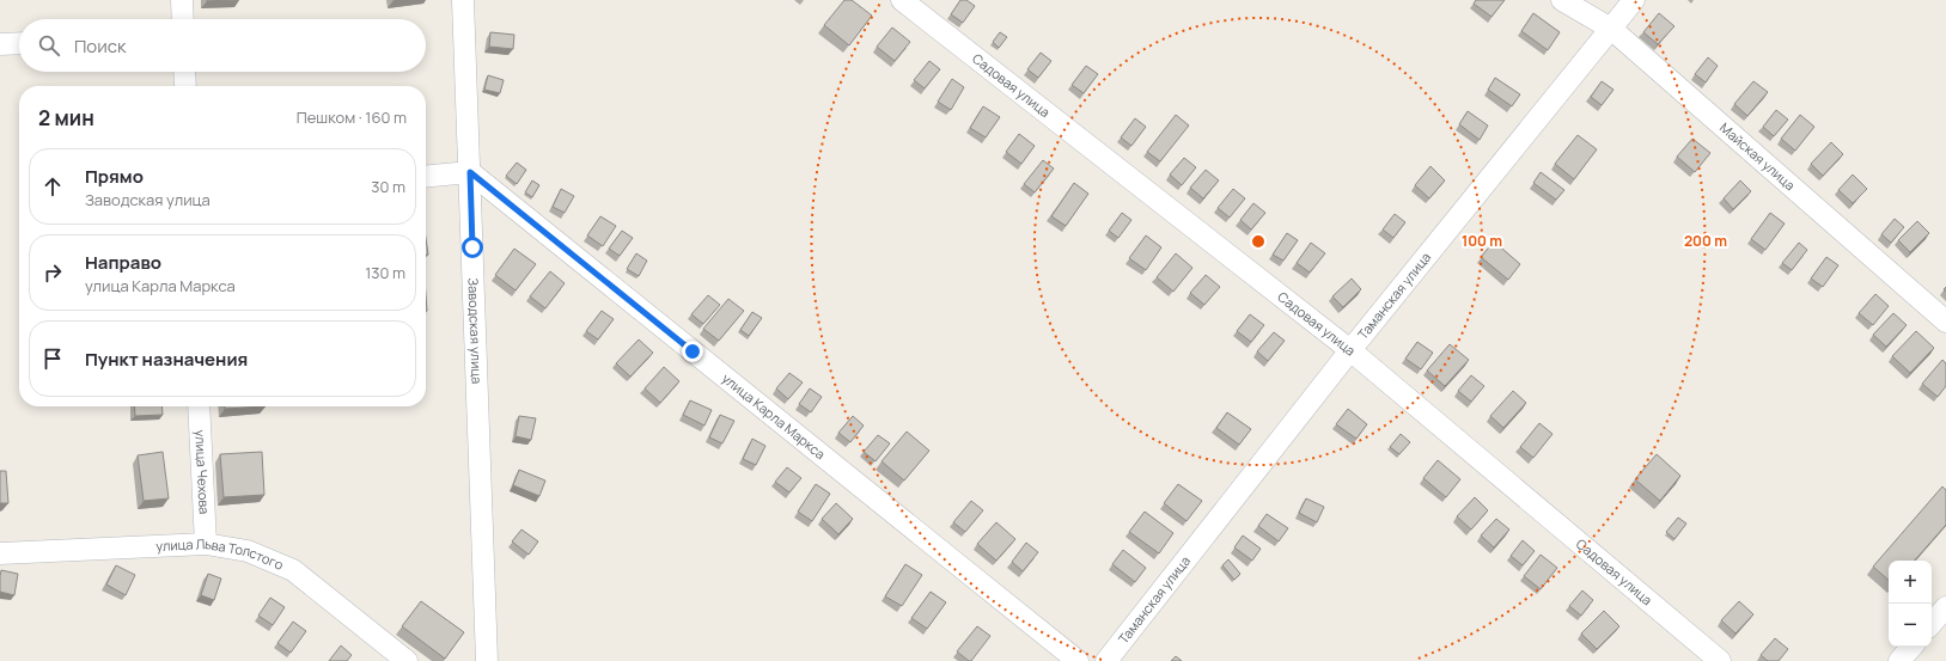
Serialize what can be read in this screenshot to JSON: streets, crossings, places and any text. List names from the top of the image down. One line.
{"streets":{"street":["Садовая улица","Майская улица","Таманская улица","Заводская улица","улица Карла Маркса","улица Чехова","улица Льва Толстого"]},"crossings":[["Садовая улица","Таманская улица"],["Майская улица","Таманская улица"],["Заводская улица","улица Карла Маркса"],["улица Чехова","улица Льва Толстого"]],"page":{"search":"Поиск","heading":["2 мин","Пешком · 160 m"],"list":[["Прямо","Заводская улица","30 m"],["Направо","улица Карла Маркса","130 m"],"Пункт назначения"],"map_buttons":["+","−"]},"rings":["100 m","200 m"]}
